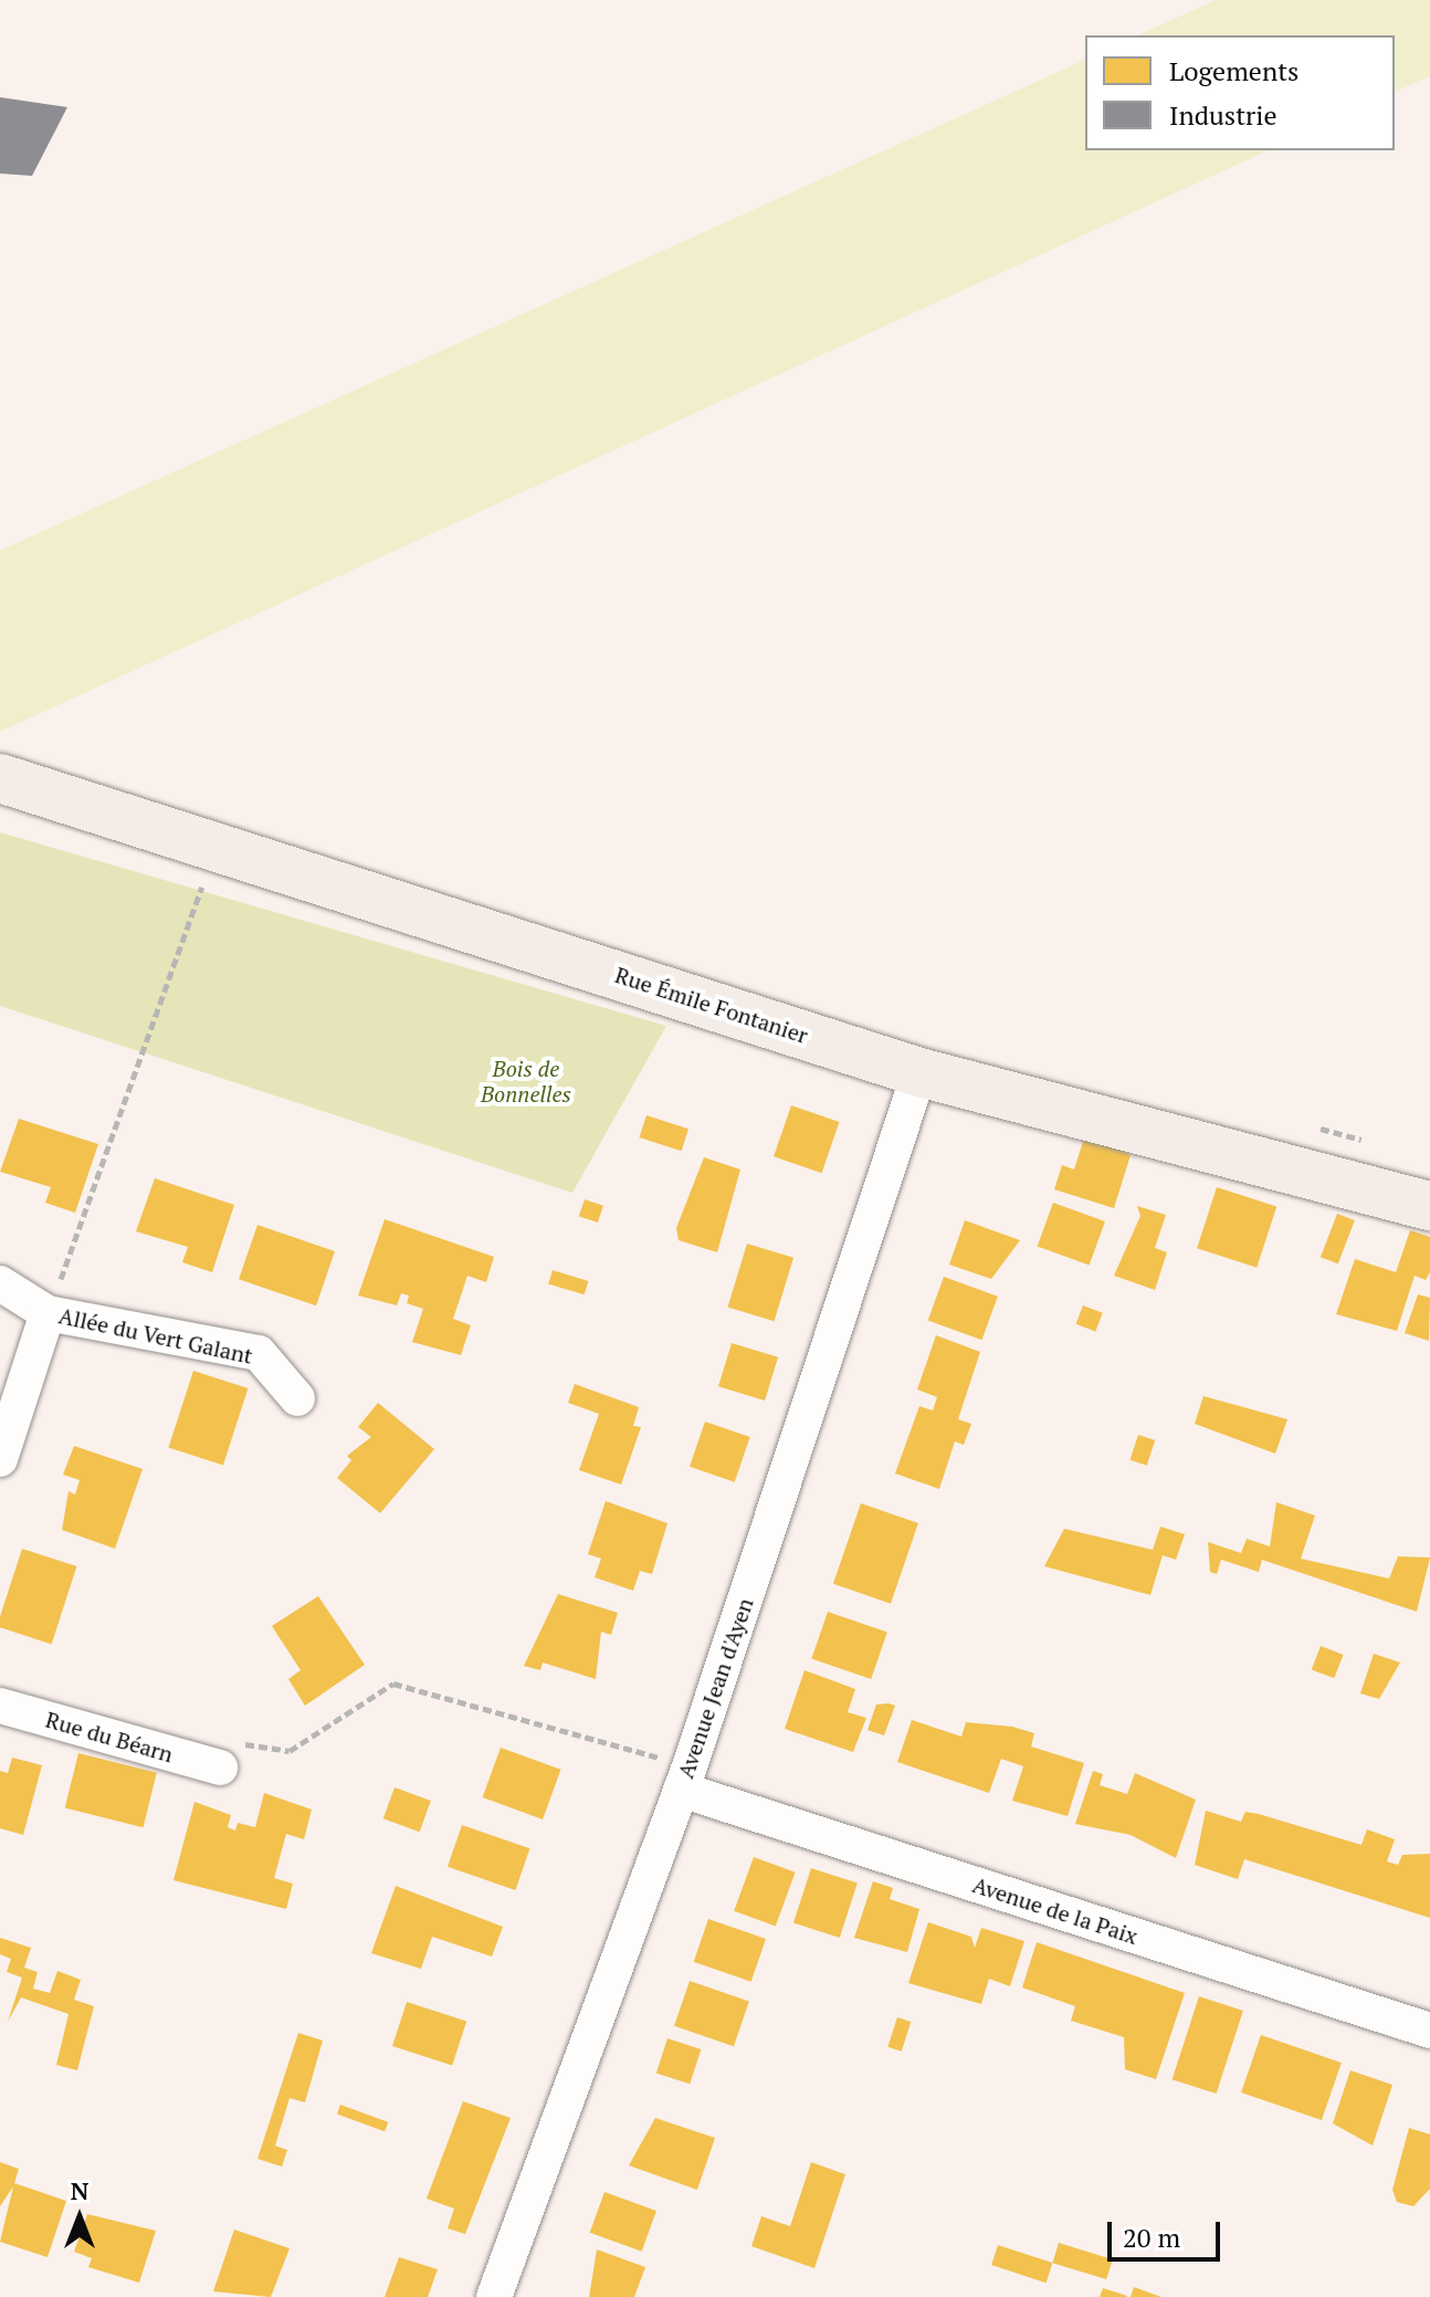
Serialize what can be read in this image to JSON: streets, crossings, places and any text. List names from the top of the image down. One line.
{"streets":{"street":["Rue Émile Fontanier","Allée du Vert Galant","Avenue Jean d'Ayen","Rue du Béarn","Avenue de la Paix"]},"crossings":[["Rue Émile Fontanier","Avenue Jean d'Ayen"],["Avenue Jean d'Ayen","Avenue de la Paix"]],"parks":["Bois de Bonnelles"],"legend":["Logements","Industrie"],"scale_bar":"20 m","north":"top"}
